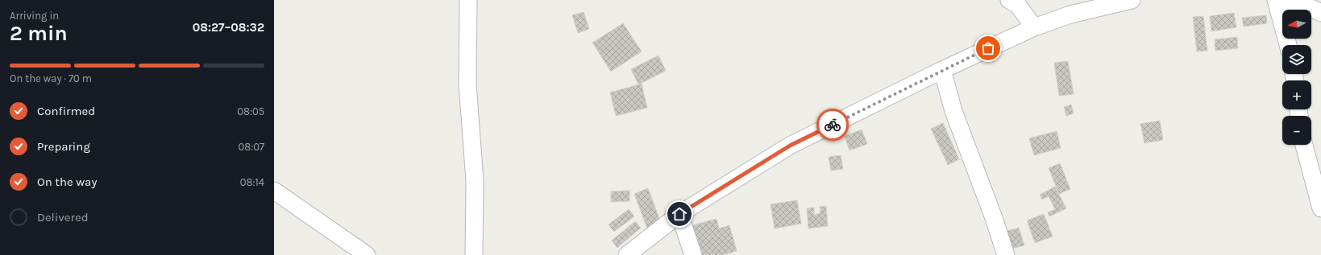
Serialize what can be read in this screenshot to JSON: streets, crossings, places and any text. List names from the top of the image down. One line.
{"north":"left","page":{"heading":["2 min","Arriving in","08:27–08:32"],"map_buttons":["+","−"],"bar":"On the way · 70 m","list":[["Confirmed","08:05"],["Preparing","08:07"],["On the way","08:14"],"Delivered"]}}
